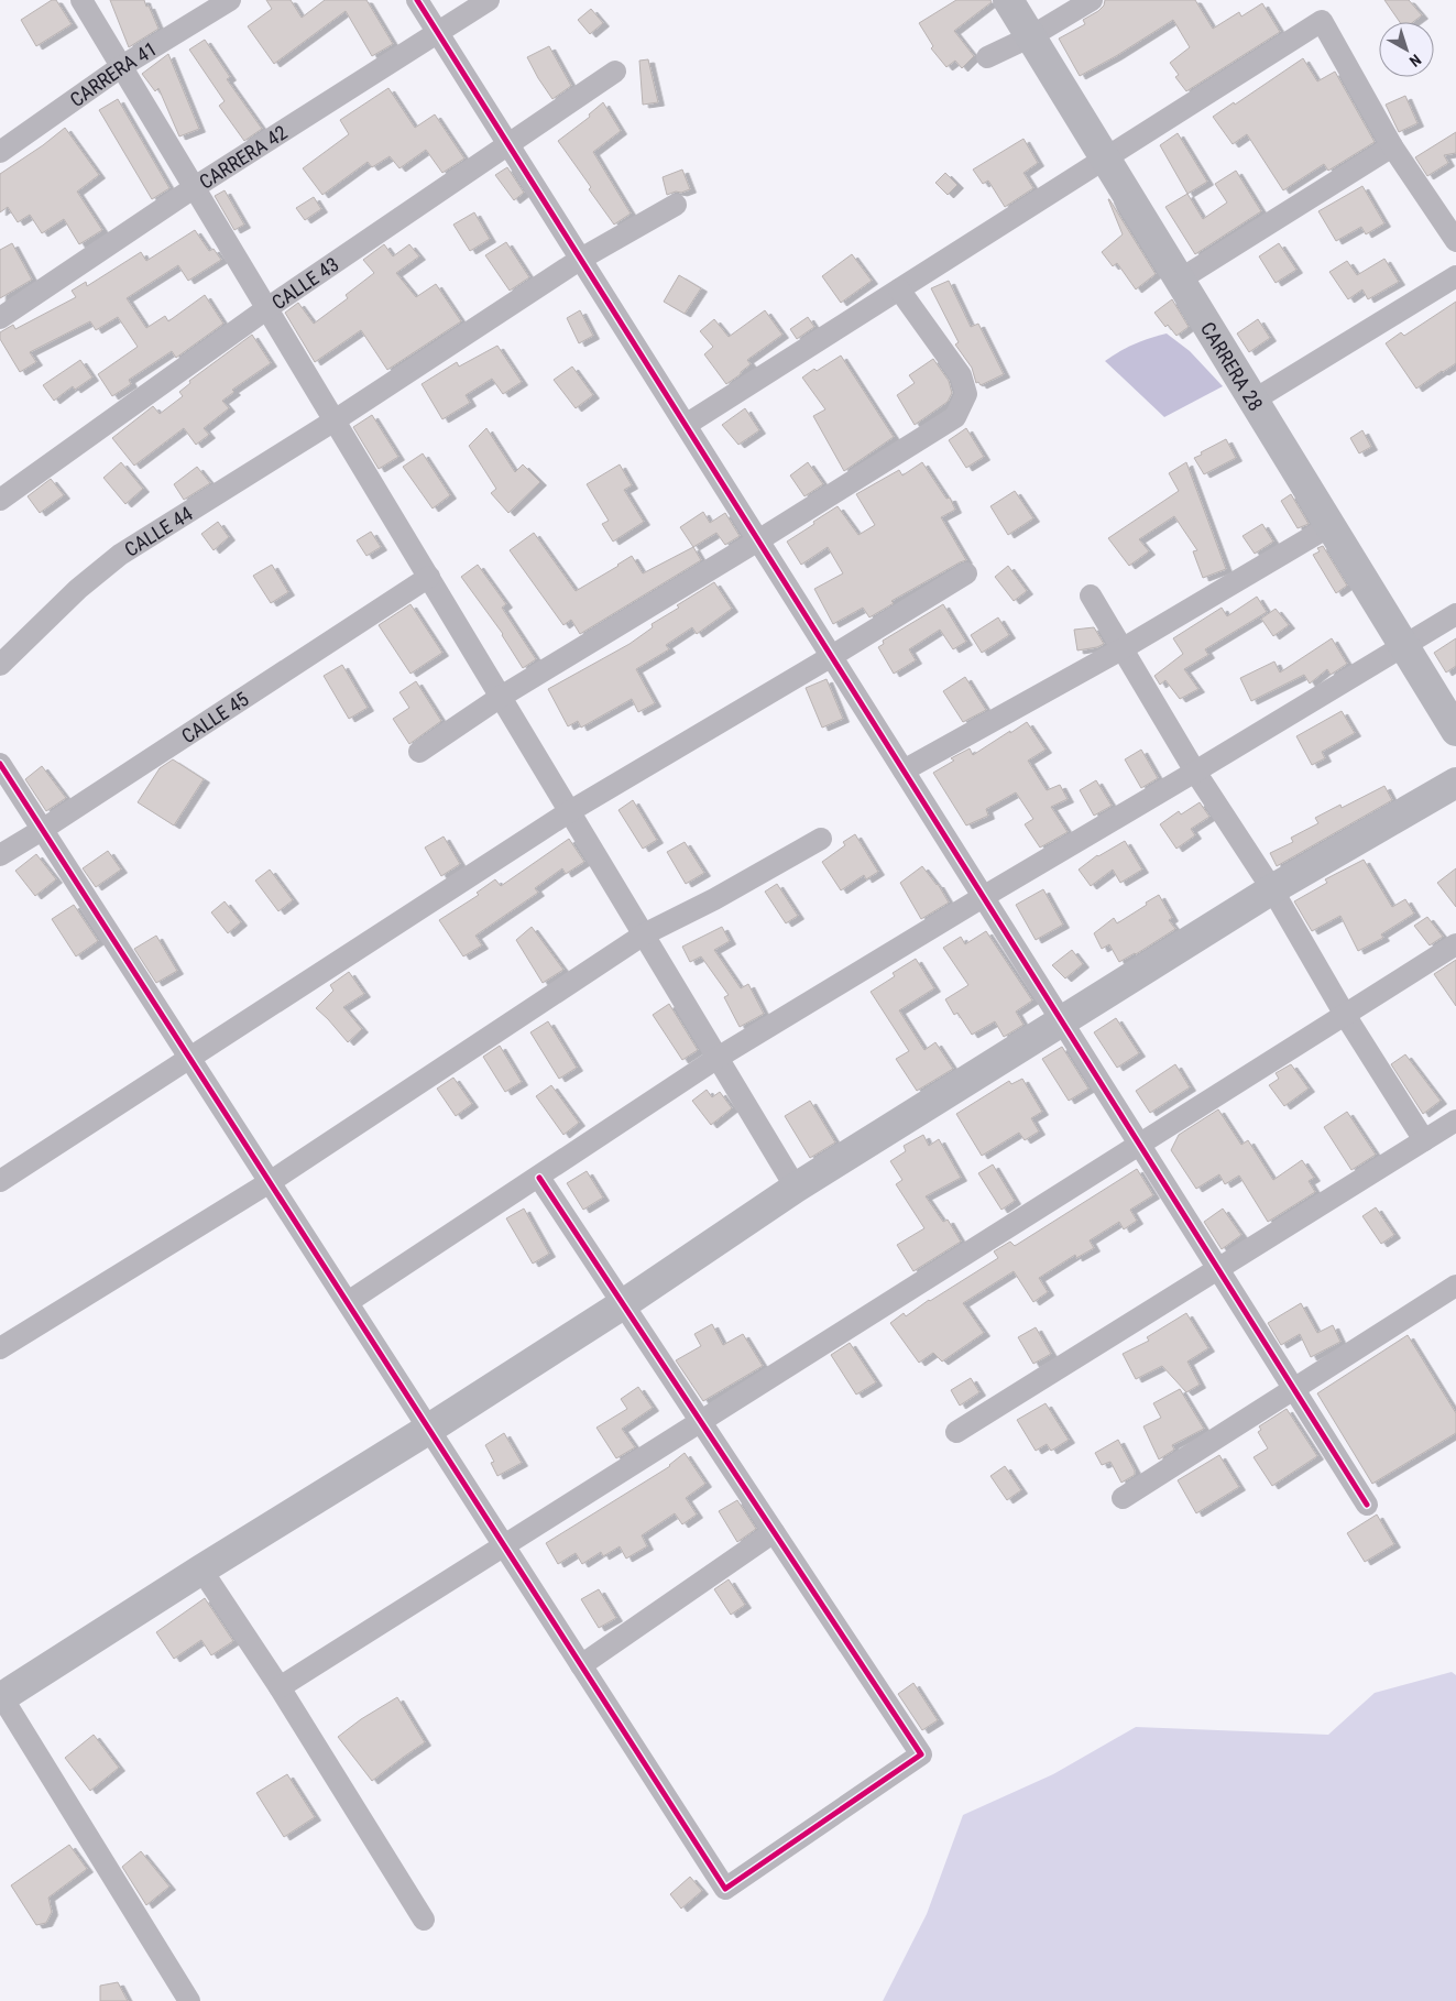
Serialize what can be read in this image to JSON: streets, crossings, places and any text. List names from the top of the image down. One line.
{"streets":{"street":["CARRERA 41","CARRERA 42","CALLE 43","CARRERA 28","CALLE 44","CALLE 45"]},"north":"bottom right"}
